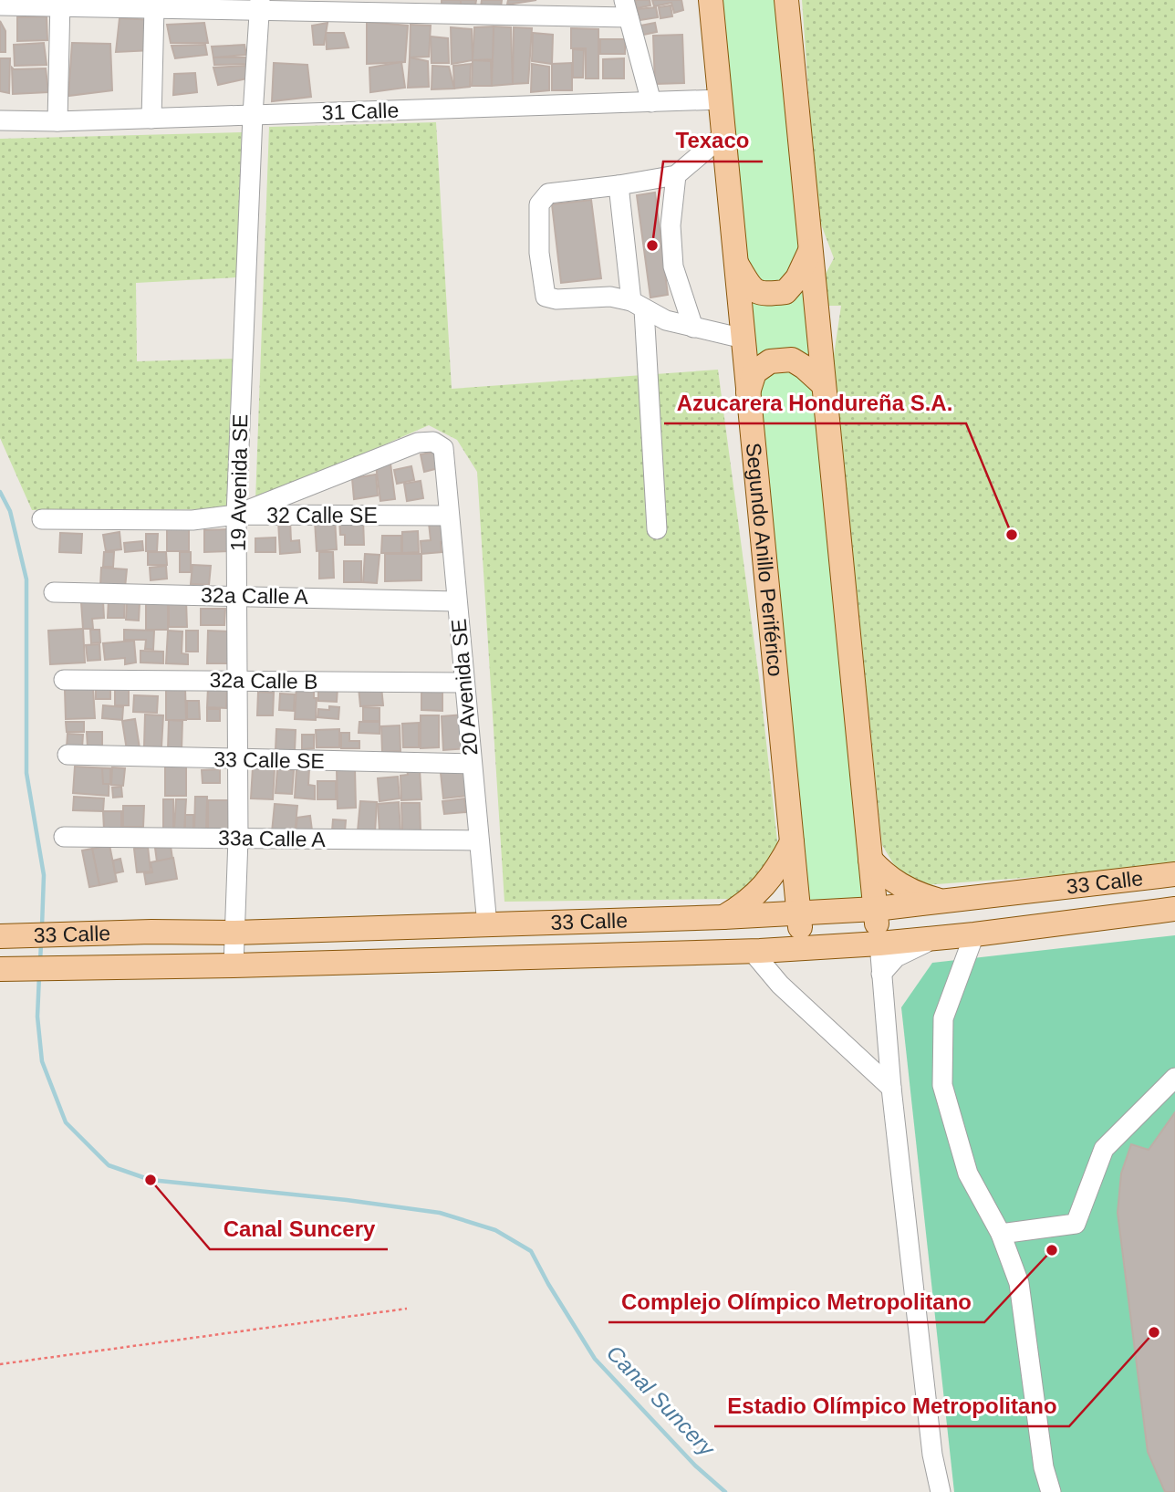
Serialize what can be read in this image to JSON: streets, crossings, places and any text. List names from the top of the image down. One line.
{"streets":{"main road":["Segundo Anillo Periférico","33 Calle"],"street":["31 Calle","19 Avenida SE","32 Calle SE","32a Calle A","32a Calle B","20 Avenida SE","33 Calle SE","33a Calle A"]},"crossings":[["31 Calle","19 Avenida SE"],["31 Calle","Segundo Anillo Periférico"],["19 Avenida SE","32 Calle SE"],["19 Avenida SE","32a Calle A"],["19 Avenida SE","32a Calle B"],["19 Avenida SE","20 Avenida SE"],["19 Avenida SE","33 Calle SE"],["19 Avenida SE","33a Calle A"],["19 Avenida SE","33 Calle"],["32 Calle SE","20 Avenida SE"],["Segundo Anillo Periférico","33 Calle"],["32a Calle A","20 Avenida SE"],["32a Calle B","20 Avenida SE"],["20 Avenida SE","33 Calle SE"],["20 Avenida SE","33a Calle A"],["20 Avenida SE","33 Calle"]],"water":["Canal Suncery"],"places":["Texaco","Azucarera Hondureña S.A.","Canal Suncery","Complejo Olímpico Metropolitano","Estadio Olímpico Metropolitano"]}
